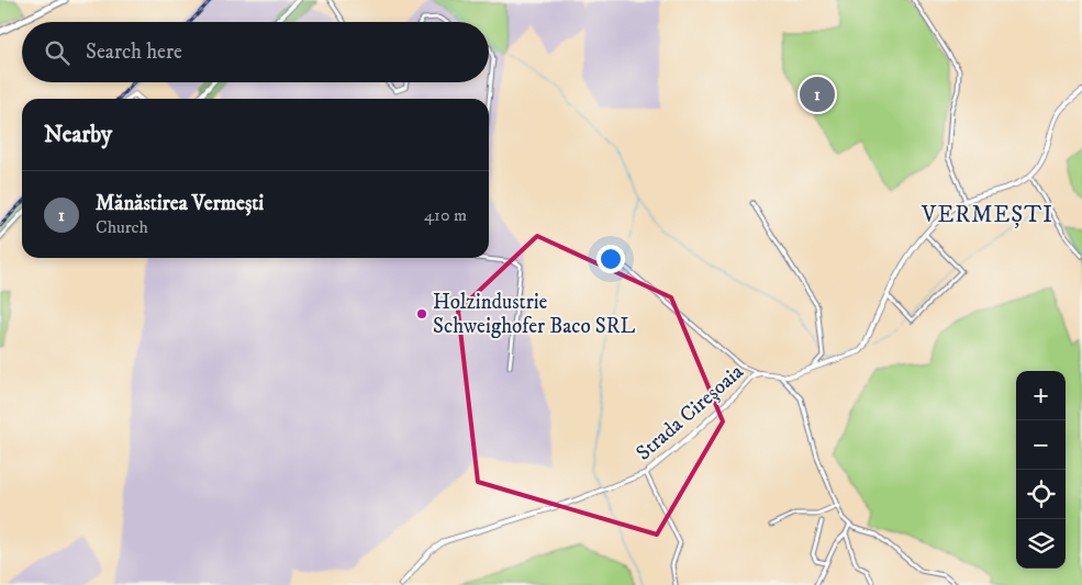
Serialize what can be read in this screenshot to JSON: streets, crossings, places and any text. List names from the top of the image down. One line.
{"streets":{"street":["Strada Cireșoaia"]},"districts":["VERMEȘTI"],"places":["Holzindustrie Schweighofer Baco SRL"],"page":{"search":"Search here","pins":"1","heading":"Nearby","list":[{"mark":"1","name":"Mănăstirea Vermești","note":"Church","value":"410 m"}],"map_buttons":["+","−"]}}
